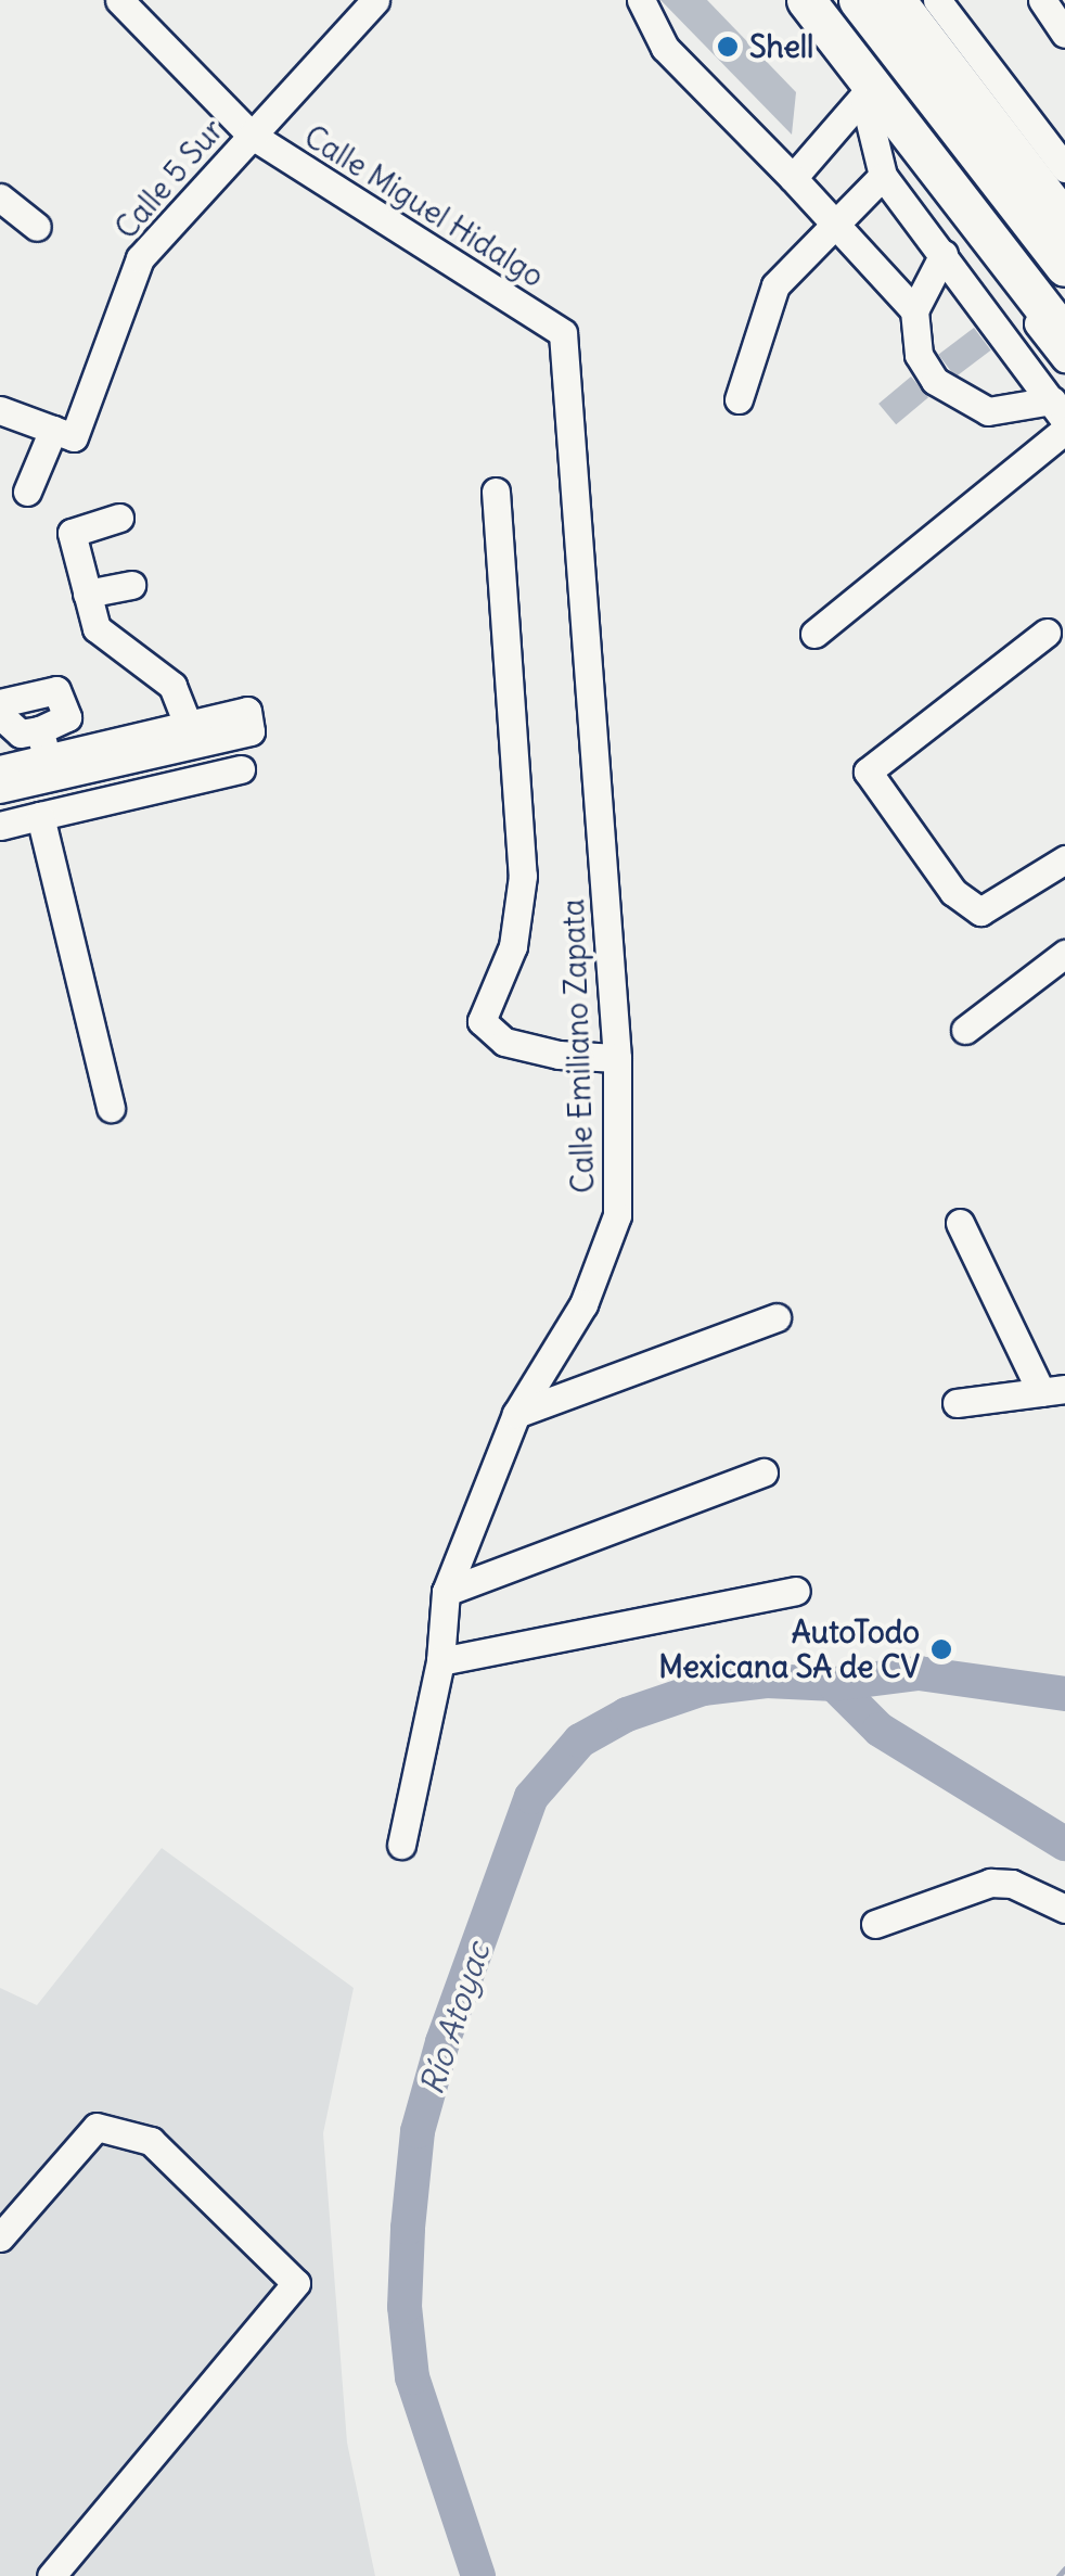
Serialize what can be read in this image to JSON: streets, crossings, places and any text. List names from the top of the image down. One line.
{"streets":{"street":["Calle 5 Sur","Calle Miguel Hidalgo","Calle Emiliano Zapata"]},"crossings":[["Calle 5 Sur","Calle Miguel Hidalgo"],["Calle Miguel Hidalgo","Calle Emiliano Zapata"]],"water":["Río Atoyac"],"places":["Shell","AutoTodo Mexicana SA de CV"]}
